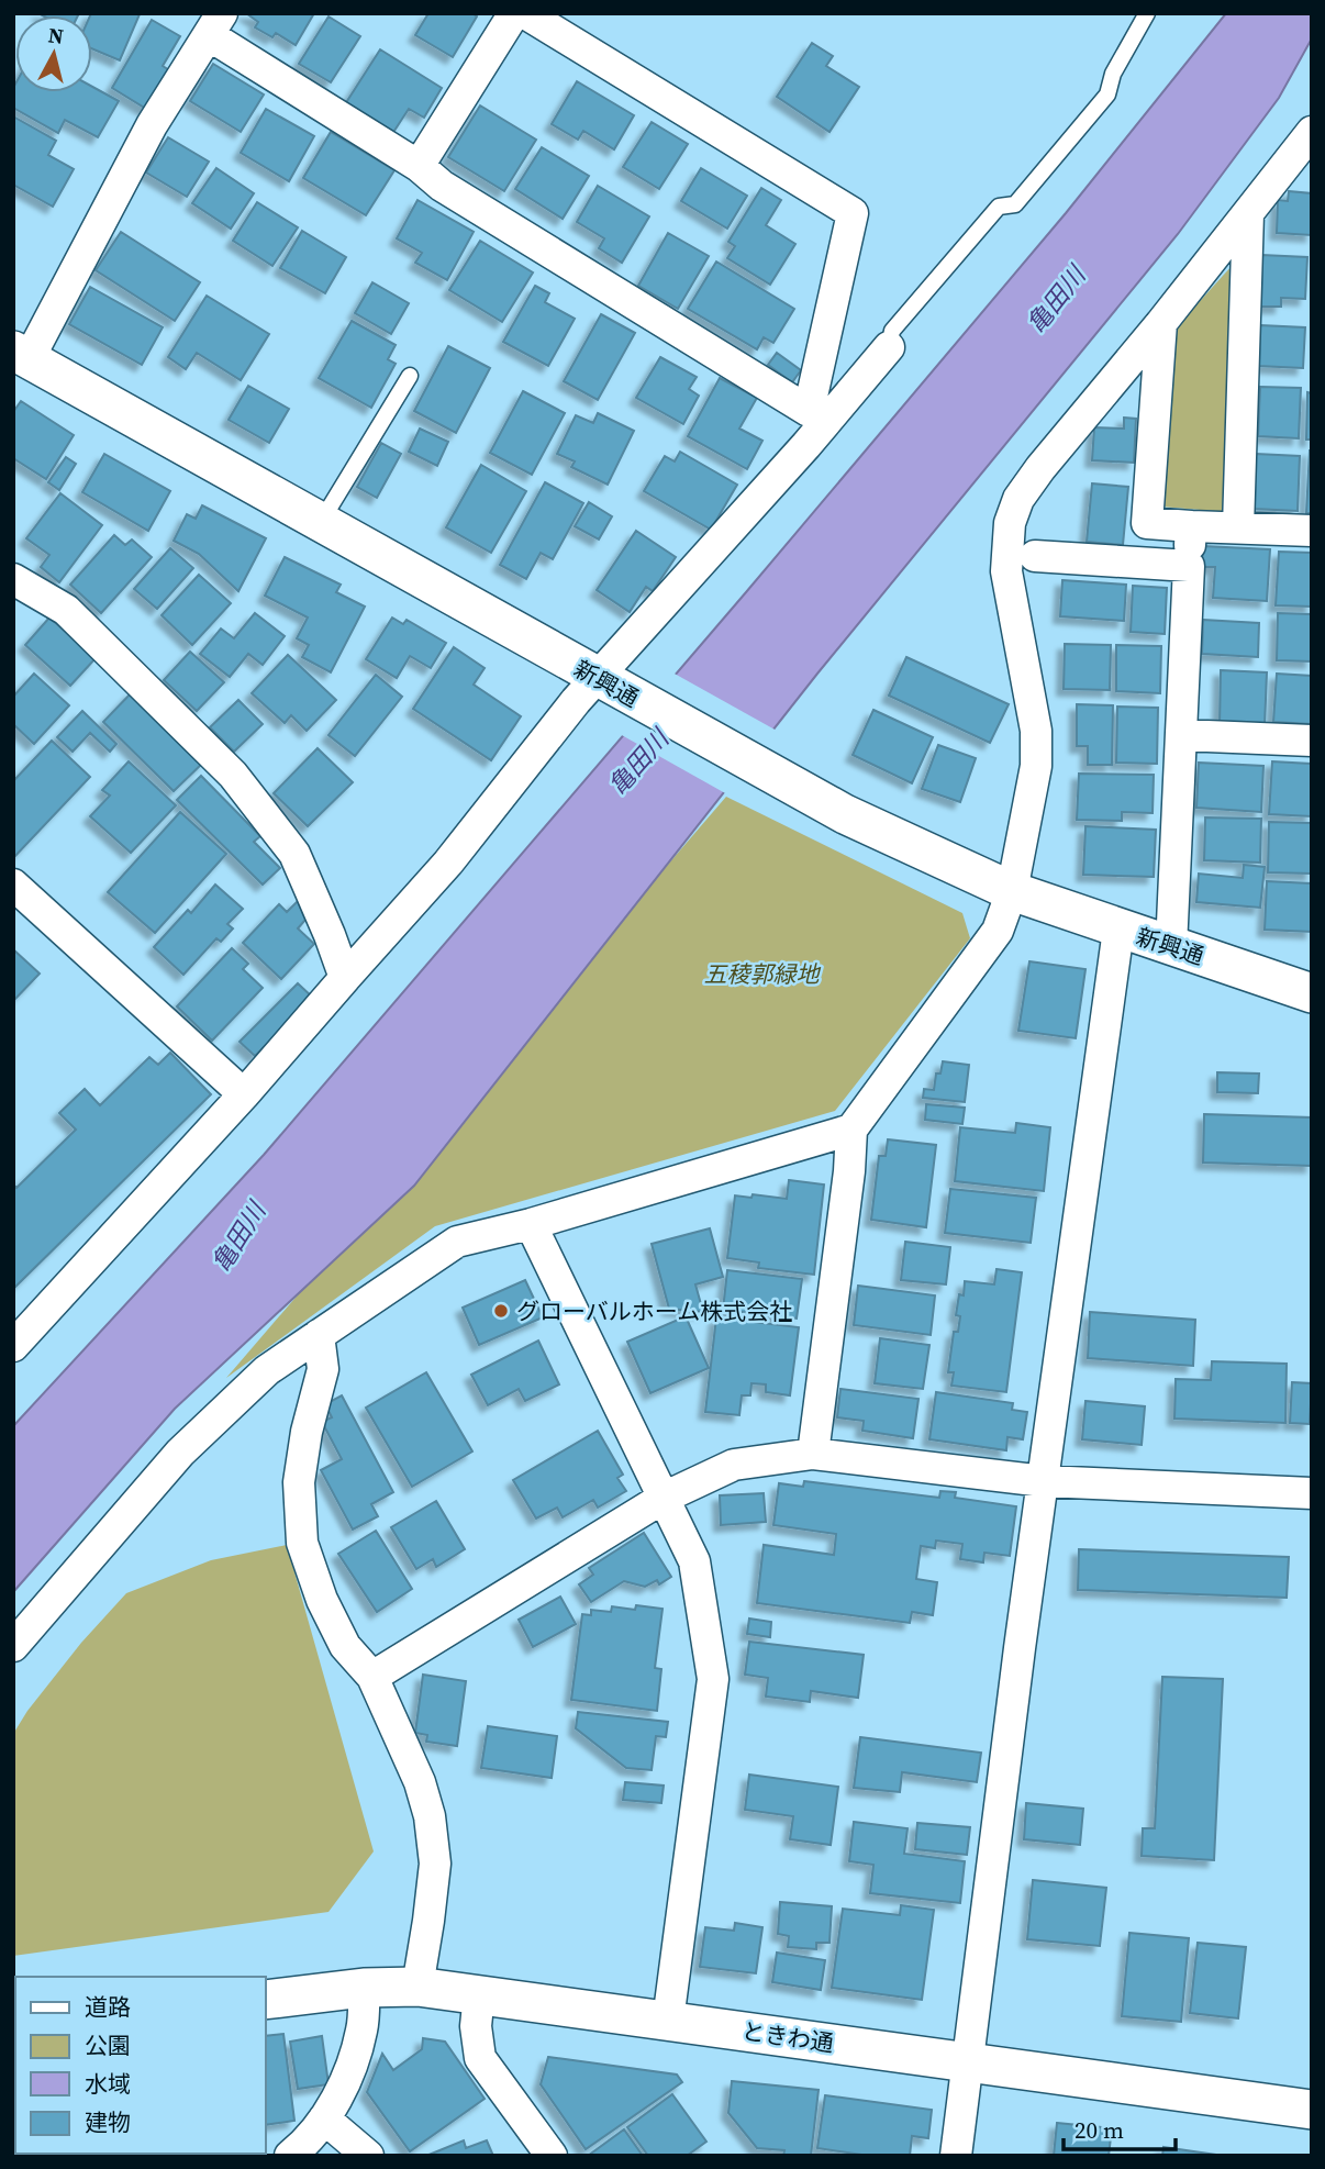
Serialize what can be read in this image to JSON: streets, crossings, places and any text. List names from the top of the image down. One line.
{"streets":{"street":["新興通","ときわ通"]},"water":["亀田川"],"parks":["五稜郭緑地"],"places":["グローバルホーム株式会社"],"legend":["道路","公園","水域","建物"],"scale_bar":"20 m","north":"top"}
